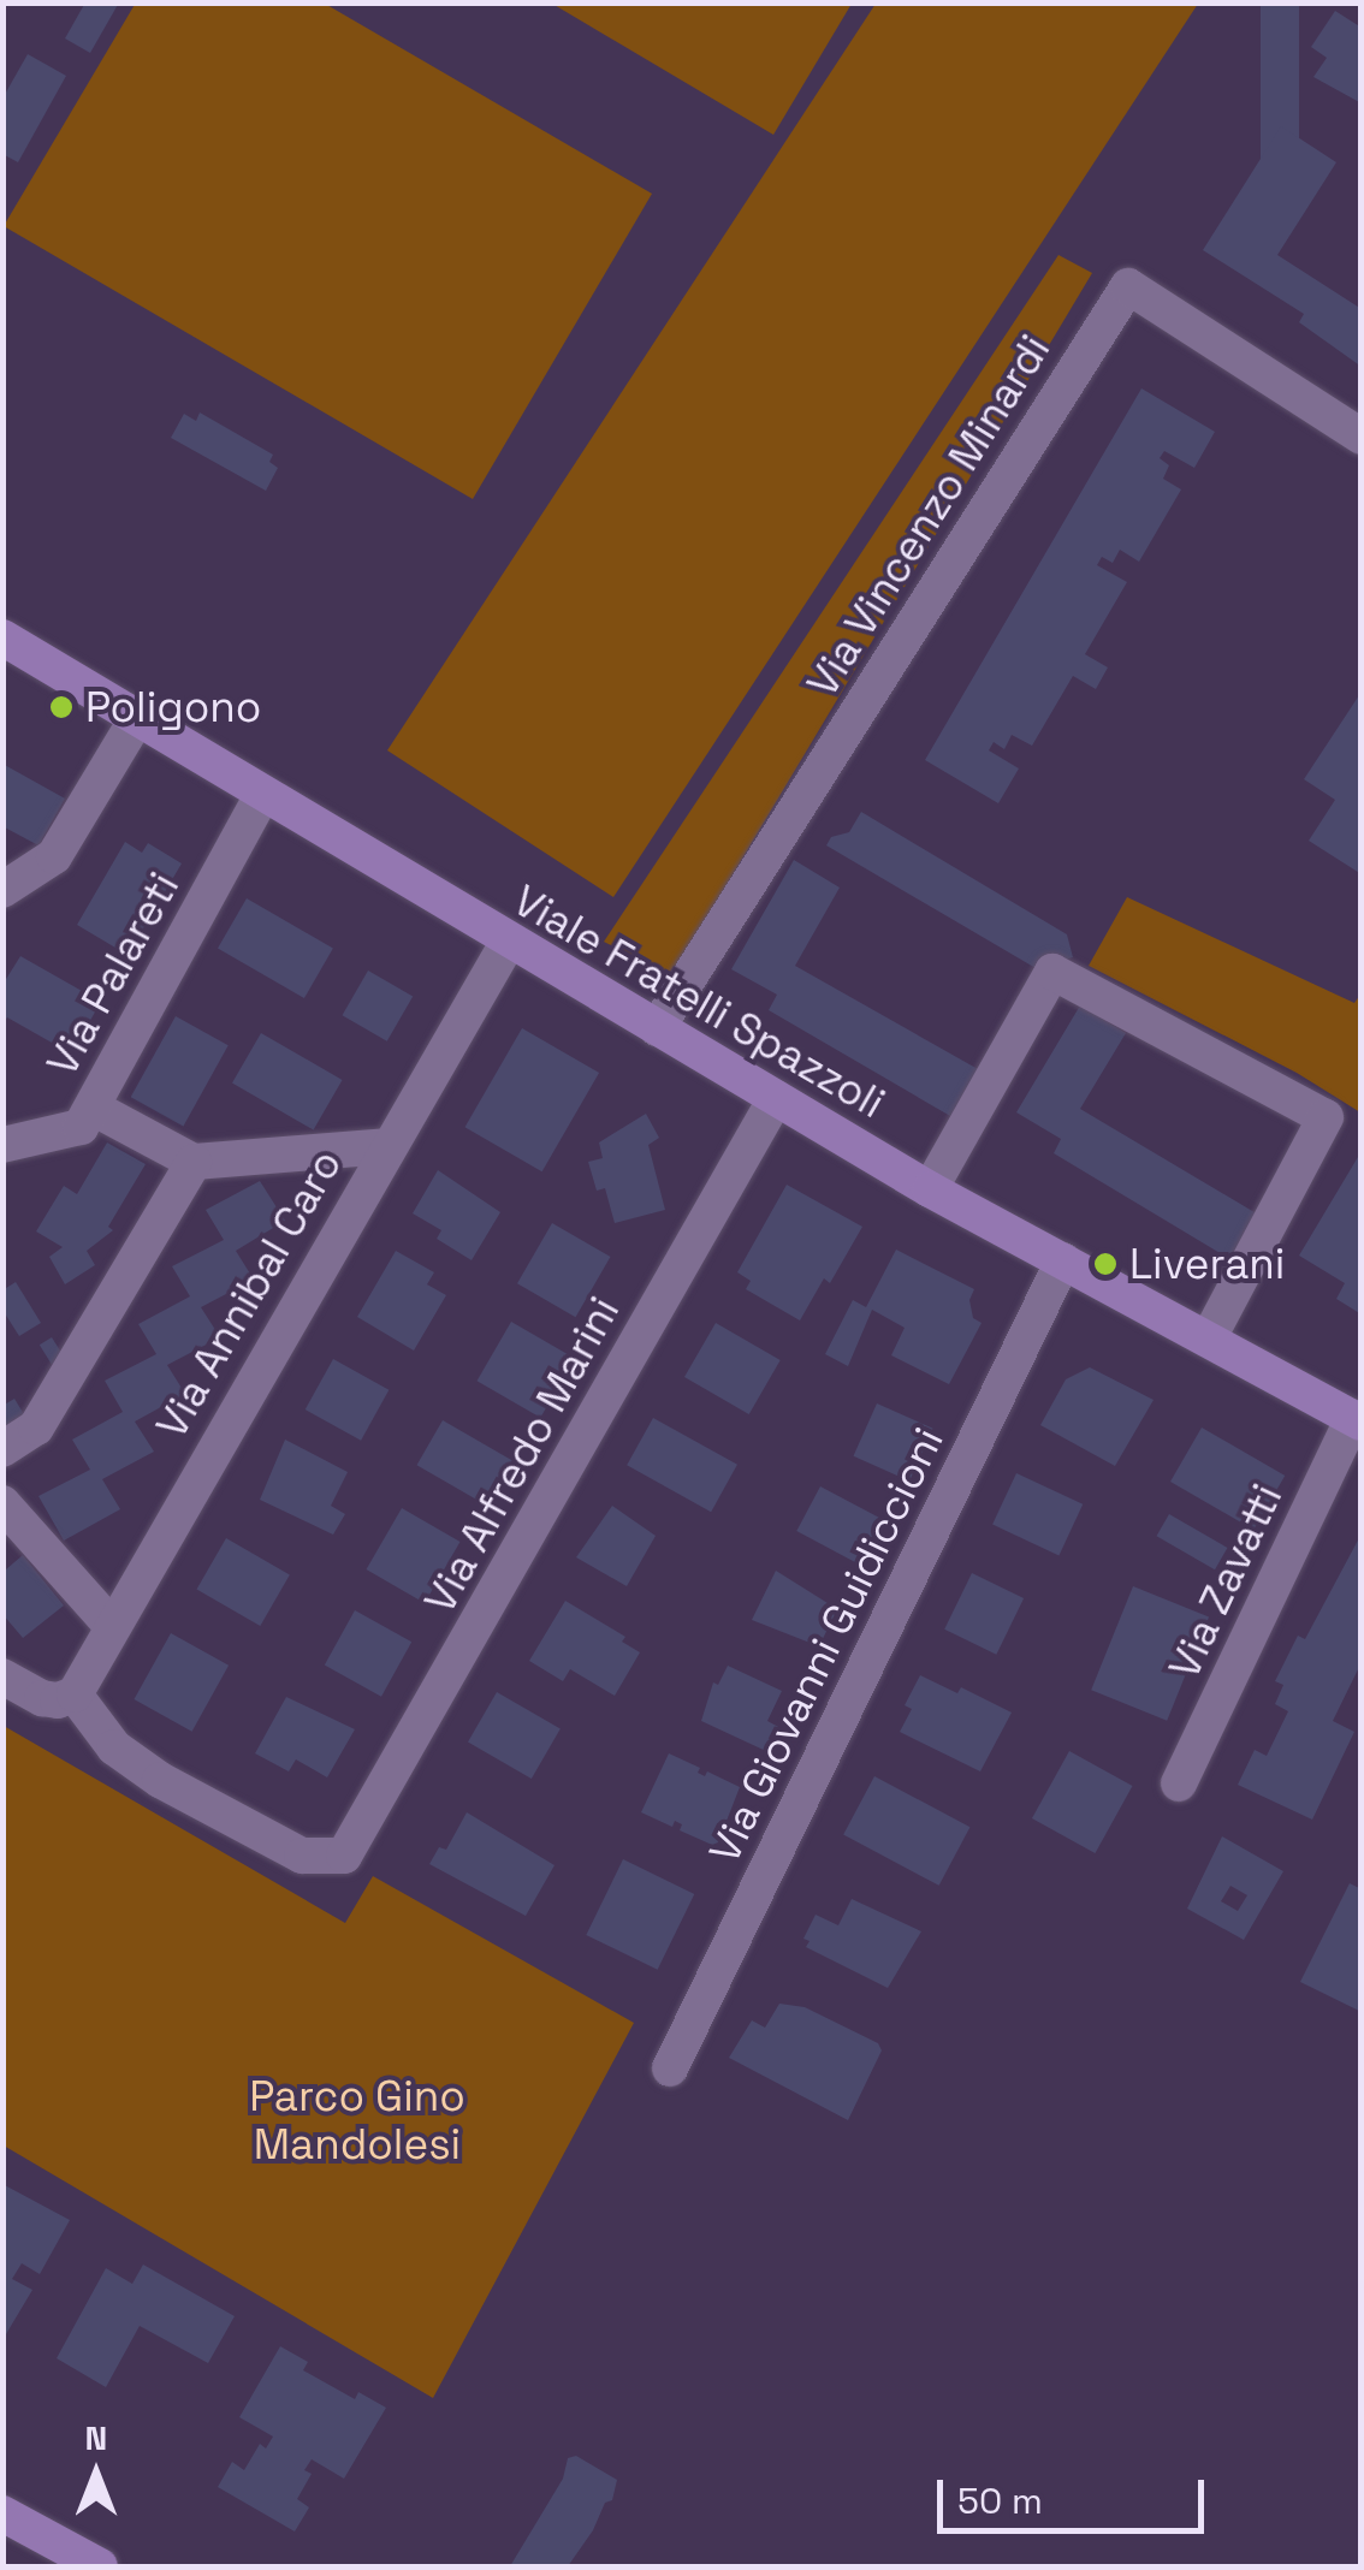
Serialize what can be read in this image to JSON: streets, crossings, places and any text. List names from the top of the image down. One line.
{"streets":{"street":["Via Vincenzo Minardi","Via Palareti","Viale Fratelli Spazzoli","Via Annibal Caro","Via Alfredo Marini","Via Zavatti","Via Giovanni Guidiccioni"]},"crossings":[["Via Vincenzo Minardi","Viale Fratelli Spazzoli"],["Via Palareti","Viale Fratelli Spazzoli"],["Viale Fratelli Spazzoli","Via Annibal Caro"],["Viale Fratelli Spazzoli","Via Alfredo Marini"],["Viale Fratelli Spazzoli","Via Zavatti"],["Viale Fratelli Spazzoli","Via Giovanni Guidiccioni"],["Via Annibal Caro","Via Alfredo Marini"]],"parks":["Parco Gino Mandolesi"],"places":["Poligono","Liverani"],"scale_bar":"50 m","north":"top"}
